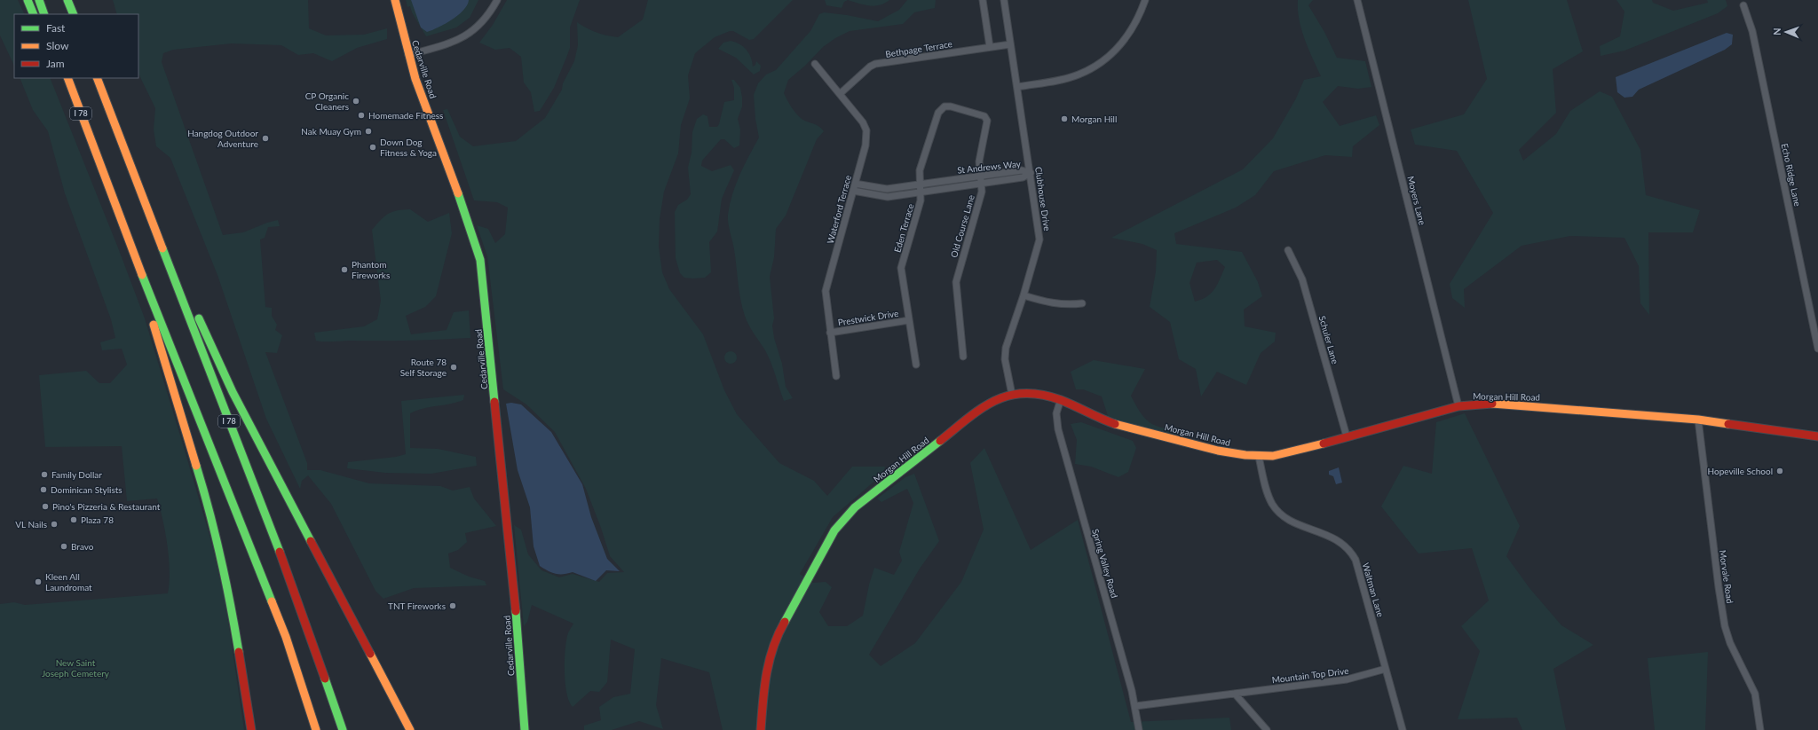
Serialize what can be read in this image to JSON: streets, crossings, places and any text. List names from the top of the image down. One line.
{"streets":{"main road":["Cedarville Road","I 78","Morgan Hill Road"],"street":["Bethpage Terrace","St Andrews Way","Echo Ridge Lane","Clubhouse Drive","Moyers Lane","Waterford Terrace","Old Course Lane","Eden Terrace","Prestwick Drive","Schuler Lane","Spring Valley Road","Morvale Road","Waltman Lane","Mountain Top Drive"]},"crossings":[["Bethpage Terrace","Clubhouse Drive"],["Bethpage Terrace","Waterford Terrace"],["St Andrews Way","Clubhouse Drive"],["St Andrews Way","Waterford Terrace"],["St Andrews Way","Old Course Lane"],["St Andrews Way","Eden Terrace"],["Clubhouse Drive","Morgan Hill Road"],["Moyers Lane","Morgan Hill Road"],["Waterford Terrace","Prestwick Drive"],["Old Course Lane","Eden Terrace"],["Eden Terrace","Prestwick Drive"],["Schuler Lane","Morgan Hill Road"],["Morgan Hill Road","Spring Valley Road"],["Morgan Hill Road","Morvale Road"],["Morgan Hill Road","Waltman Lane"],["Spring Valley Road","Mountain Top Drive"],["Waltman Lane","Mountain Top Drive"]],"parks":["New Saint Joseph Cemetery"],"places":["CP Organic Cleaners","Homemade Fitness","Morgan Hill","Nak Muay Gym","Hangdog Outdoor Adventure","Down Dog Fitness & Yoga","Phantom Fireworks","Route 78 Self Storage","Hopeville School","Family Dollar","Dominican Stylists","Pino's Pizzeria & Restaurant","Plaza 78","VL Nails","Bravo","Kleen All Laundromat","TNT Fireworks"],"legend":["Fast","Slow","Jam"],"north":"left"}
